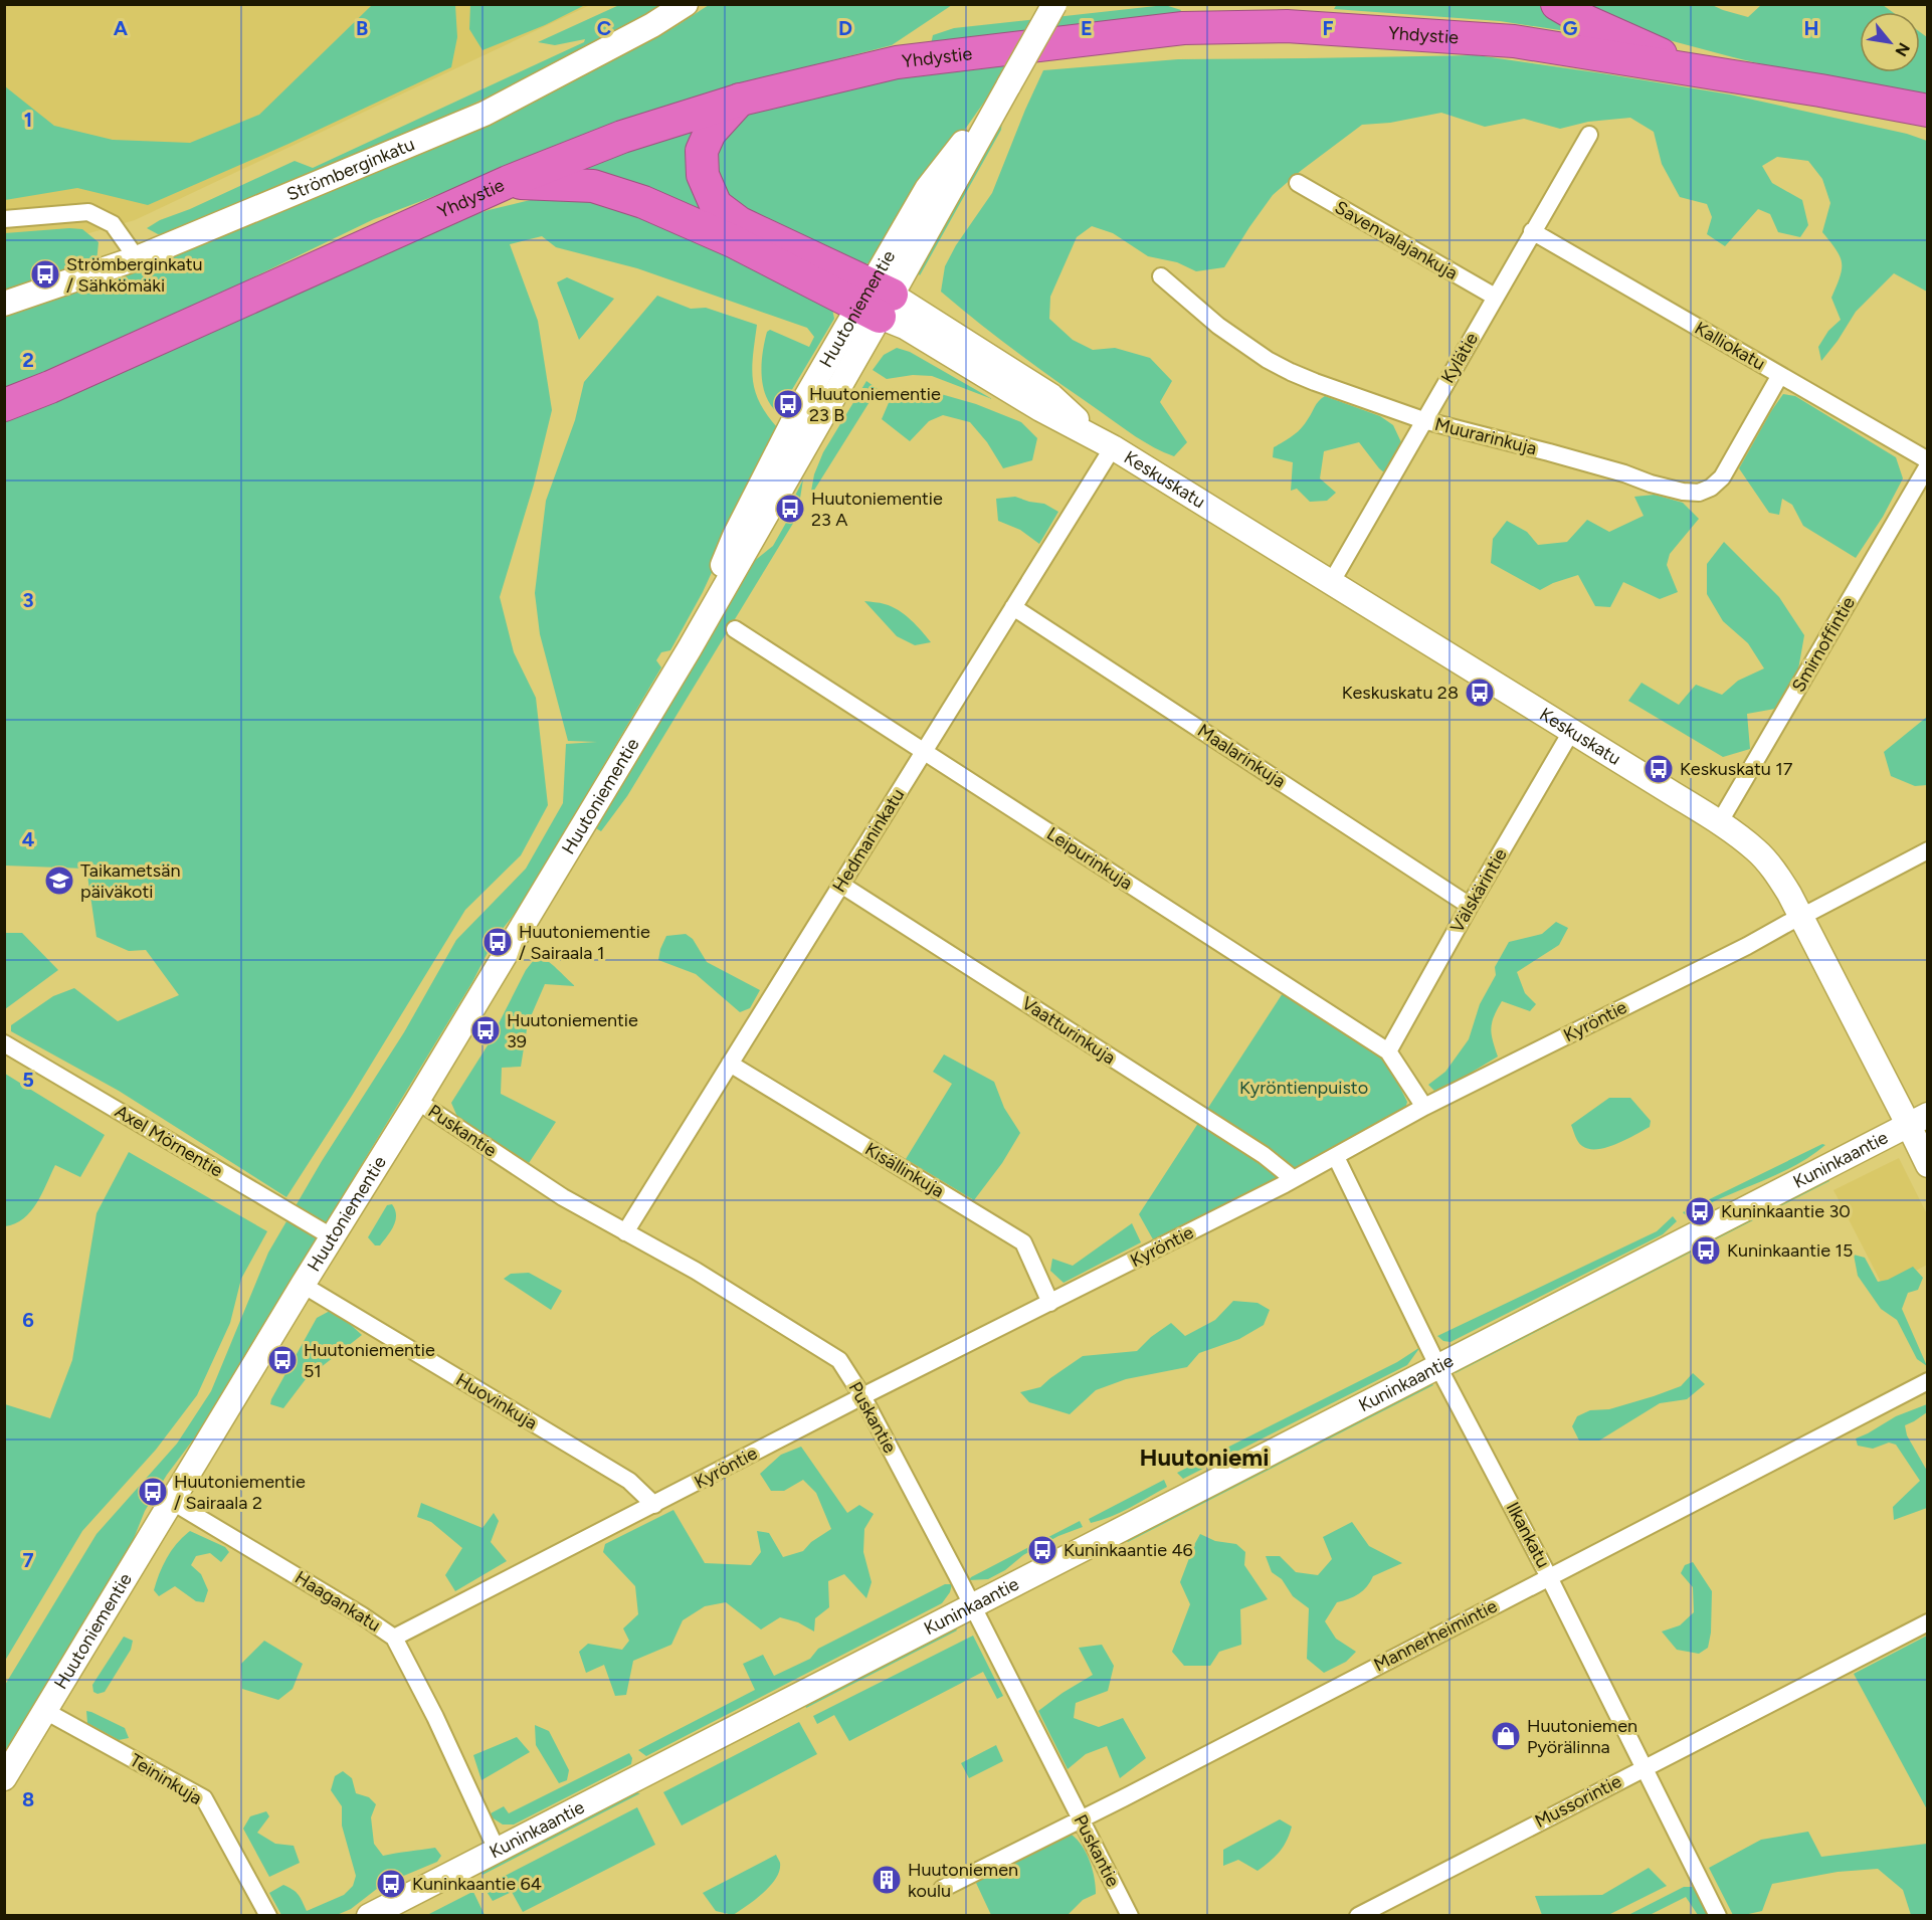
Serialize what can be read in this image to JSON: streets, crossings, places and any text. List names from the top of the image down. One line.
{"streets":{"highway":["Yhdystie"],"street":["Strömberginkatu","Savenvalajankuja","Huutoniementie","Kalliokatu","Kylätie","Muurarinkuja","Keskuskatu","Smirnoffintie","Maalarinkuja","Hedmaninkatu","Leipurinkuja","Välskärintie","Kyröntie","Vaatturinkuja","Puskantie","Axel Mörnentie","Kuninkaantie","Kisällinkuja","Huovinkuja","Ilkankatu","Haagankatu","Mannerheimintie","Teininkuja","Mussorintie"]},"crossings":[["Savenvalajankuja","Kylätie"],["Huutoniementie","Keskuskatu"],["Huutoniementie","Puskantie"],["Huutoniementie","Axel Mörnentie"],["Huutoniementie","Huovinkuja"],["Huutoniementie","Haagankatu"],["Huutoniementie","Teininkuja"],["Kalliokatu","Kylätie"],["Kalliokatu","Muurarinkuja"],["Kylätie","Muurarinkuja"],["Kylätie","Keskuskatu"],["Keskuskatu","Smirnoffintie"],["Keskuskatu","Hedmaninkatu"],["Keskuskatu","Välskärintie"],["Keskuskatu","Kyröntie"],["Keskuskatu","Kuninkaantie"],["Maalarinkuja","Hedmaninkatu"],["Maalarinkuja","Välskärintie"],["Hedmaninkatu","Leipurinkuja"],["Hedmaninkatu","Vaatturinkuja"],["Hedmaninkatu","Puskantie"],["Hedmaninkatu","Kisällinkuja"],["Leipurinkuja","Välskärintie"],["Leipurinkuja","Kyröntie"],["Kyröntie","Vaatturinkuja"],["Kyröntie","Puskantie"],["Kyröntie","Kisällinkuja"],["Kyröntie","Huovinkuja"],["Kyröntie","Ilkankatu"],["Kyröntie","Haagankatu"],["Puskantie","Kuninkaantie"],["Puskantie","Mannerheimintie"],["Kuninkaantie","Ilkankatu"],["Kuninkaantie","Haagankatu"],["Ilkankatu","Mannerheimintie"],["Ilkankatu","Mussorintie"]],"districts":["Huutoniemi"],"parks":["Kyröntienpuisto"],"places":{"bus stop":["Strömberginkatu / Sähkömäki","Huutoniementie 23 B","Huutoniementie 23 A","Keskuskatu 28","Keskuskatu 17","Huutoniementie / Sairaala 1","Huutoniementie 39","Kuninkaantie 30","Kuninkaantie 15","Huutoniementie 51","Huutoniementie / Sairaala 2","Kuninkaantie 46","Kuninkaantie 64"],"school or university":["Taikametsän päiväkoti"],"shop":["Huutoniemen Pyörälinna"],"building":["Huutoniemen koulu"]},"north":"bottom right","grid":{"columns":["A","B","C","D","E","F","G","H"],"rows":["1","2","3","4","5","6","7","8"]}}
